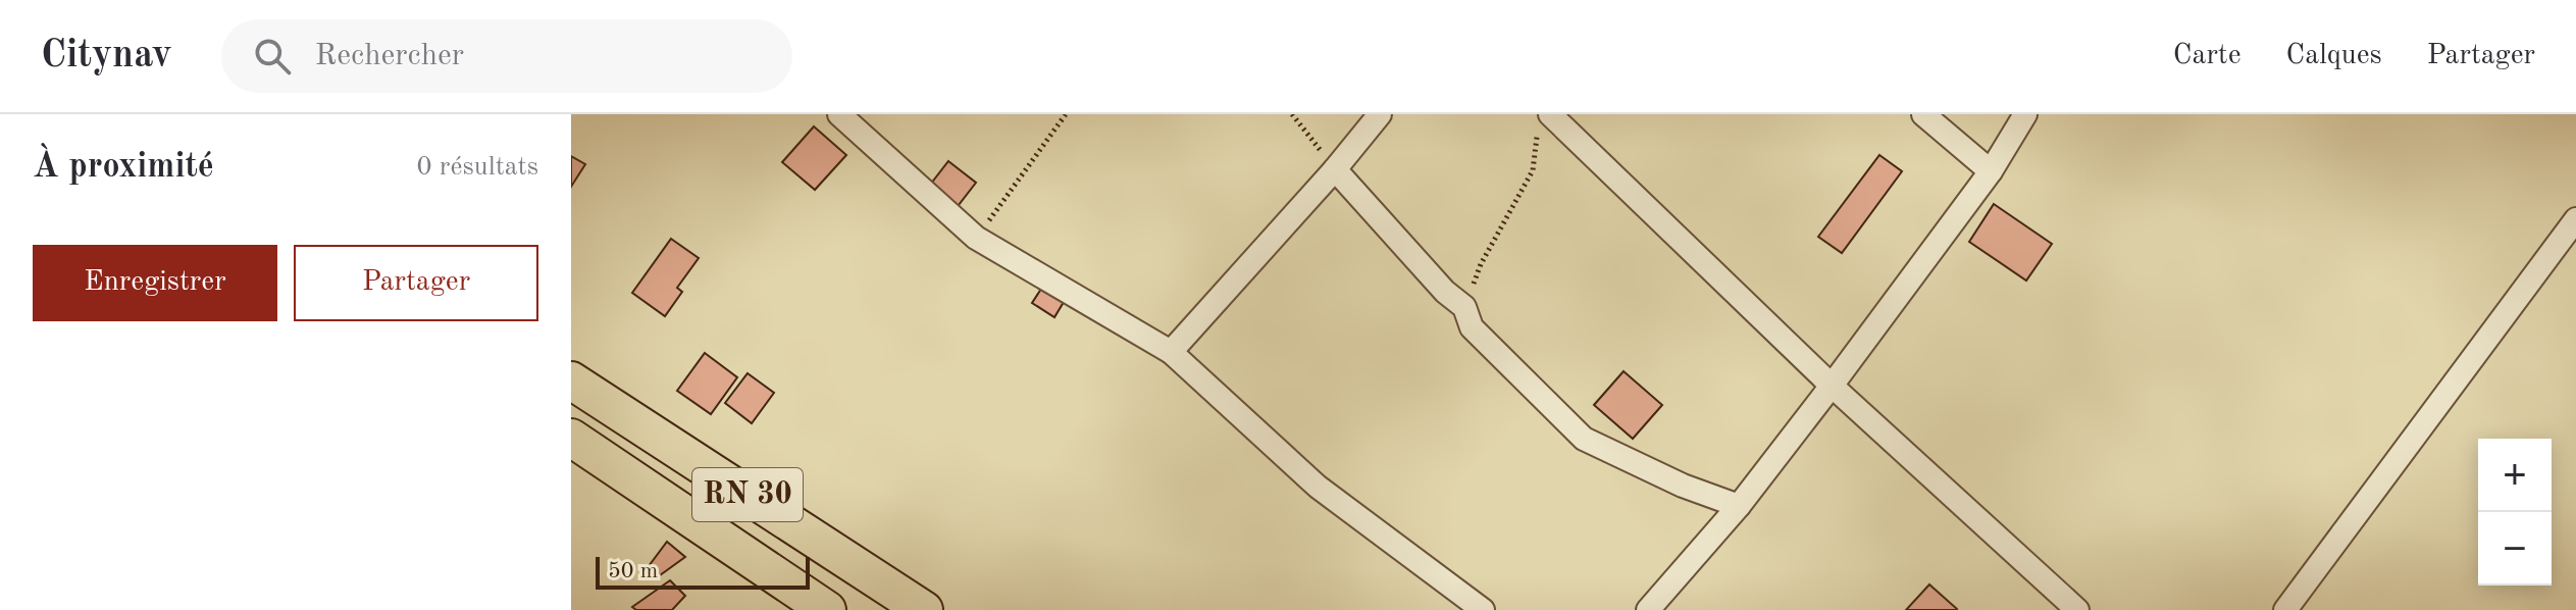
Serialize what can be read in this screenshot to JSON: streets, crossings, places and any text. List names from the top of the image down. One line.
{"streets":{"main road":["RN 30"]},"scale_bar":"50 m","page":{"header":"Citynav","search":"Rechercher","nav":["Carte","Calques","Partager"],"heading":["À proximité","0 résultats"],"buttons":["Enregistrer","Partager"],"map_buttons":["+","−"],"scale":"50 m"}}
